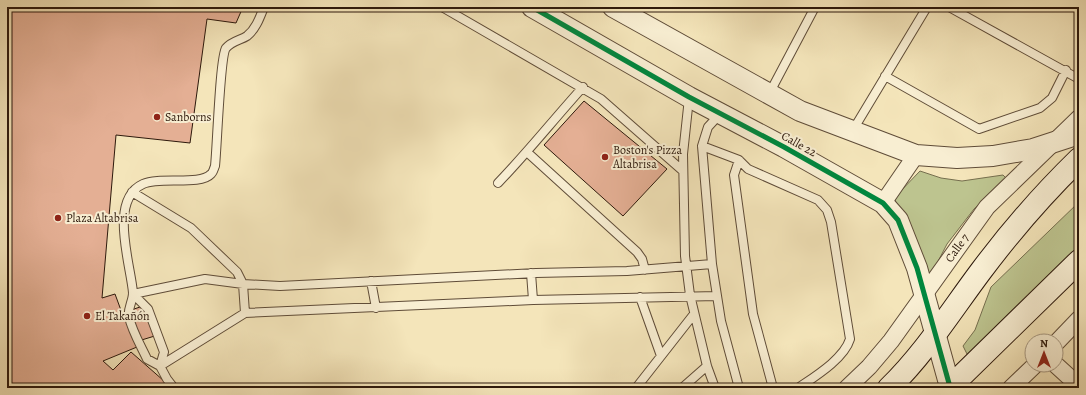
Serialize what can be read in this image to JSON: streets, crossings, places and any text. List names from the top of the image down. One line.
{"streets":{"street":["Calle 22","Calle 7"]},"crossings":[["Calle 22","Calle 7"]],"places":["Sanborns","Boston's Pizza Altabrisa","Plaza Altabrisa","El Takañón"],"north":"top"}
